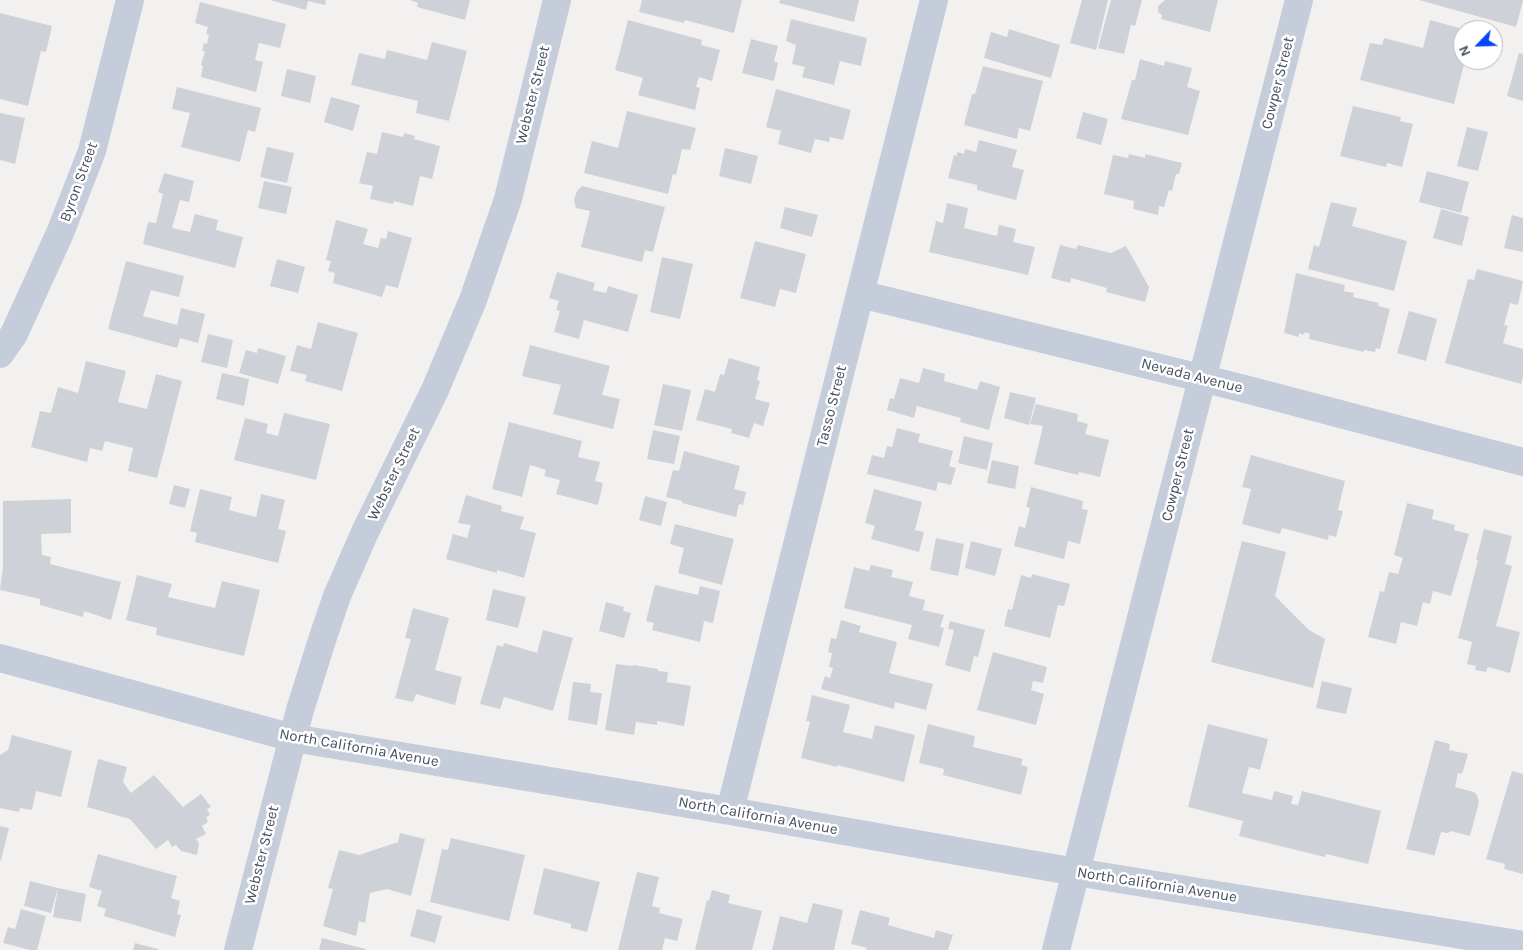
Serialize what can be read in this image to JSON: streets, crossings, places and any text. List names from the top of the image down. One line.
{"streets":{"street":["Cowper Street","Webster Street","Byron Street","Nevada Avenue","Tasso Street","North California Avenue"]},"crossings":[["Cowper Street","Nevada Avenue"],["Cowper Street","North California Avenue"],["Webster Street","North California Avenue"],["Nevada Avenue","Tasso Street"],["Tasso Street","North California Avenue"]],"north":"bottom left"}
